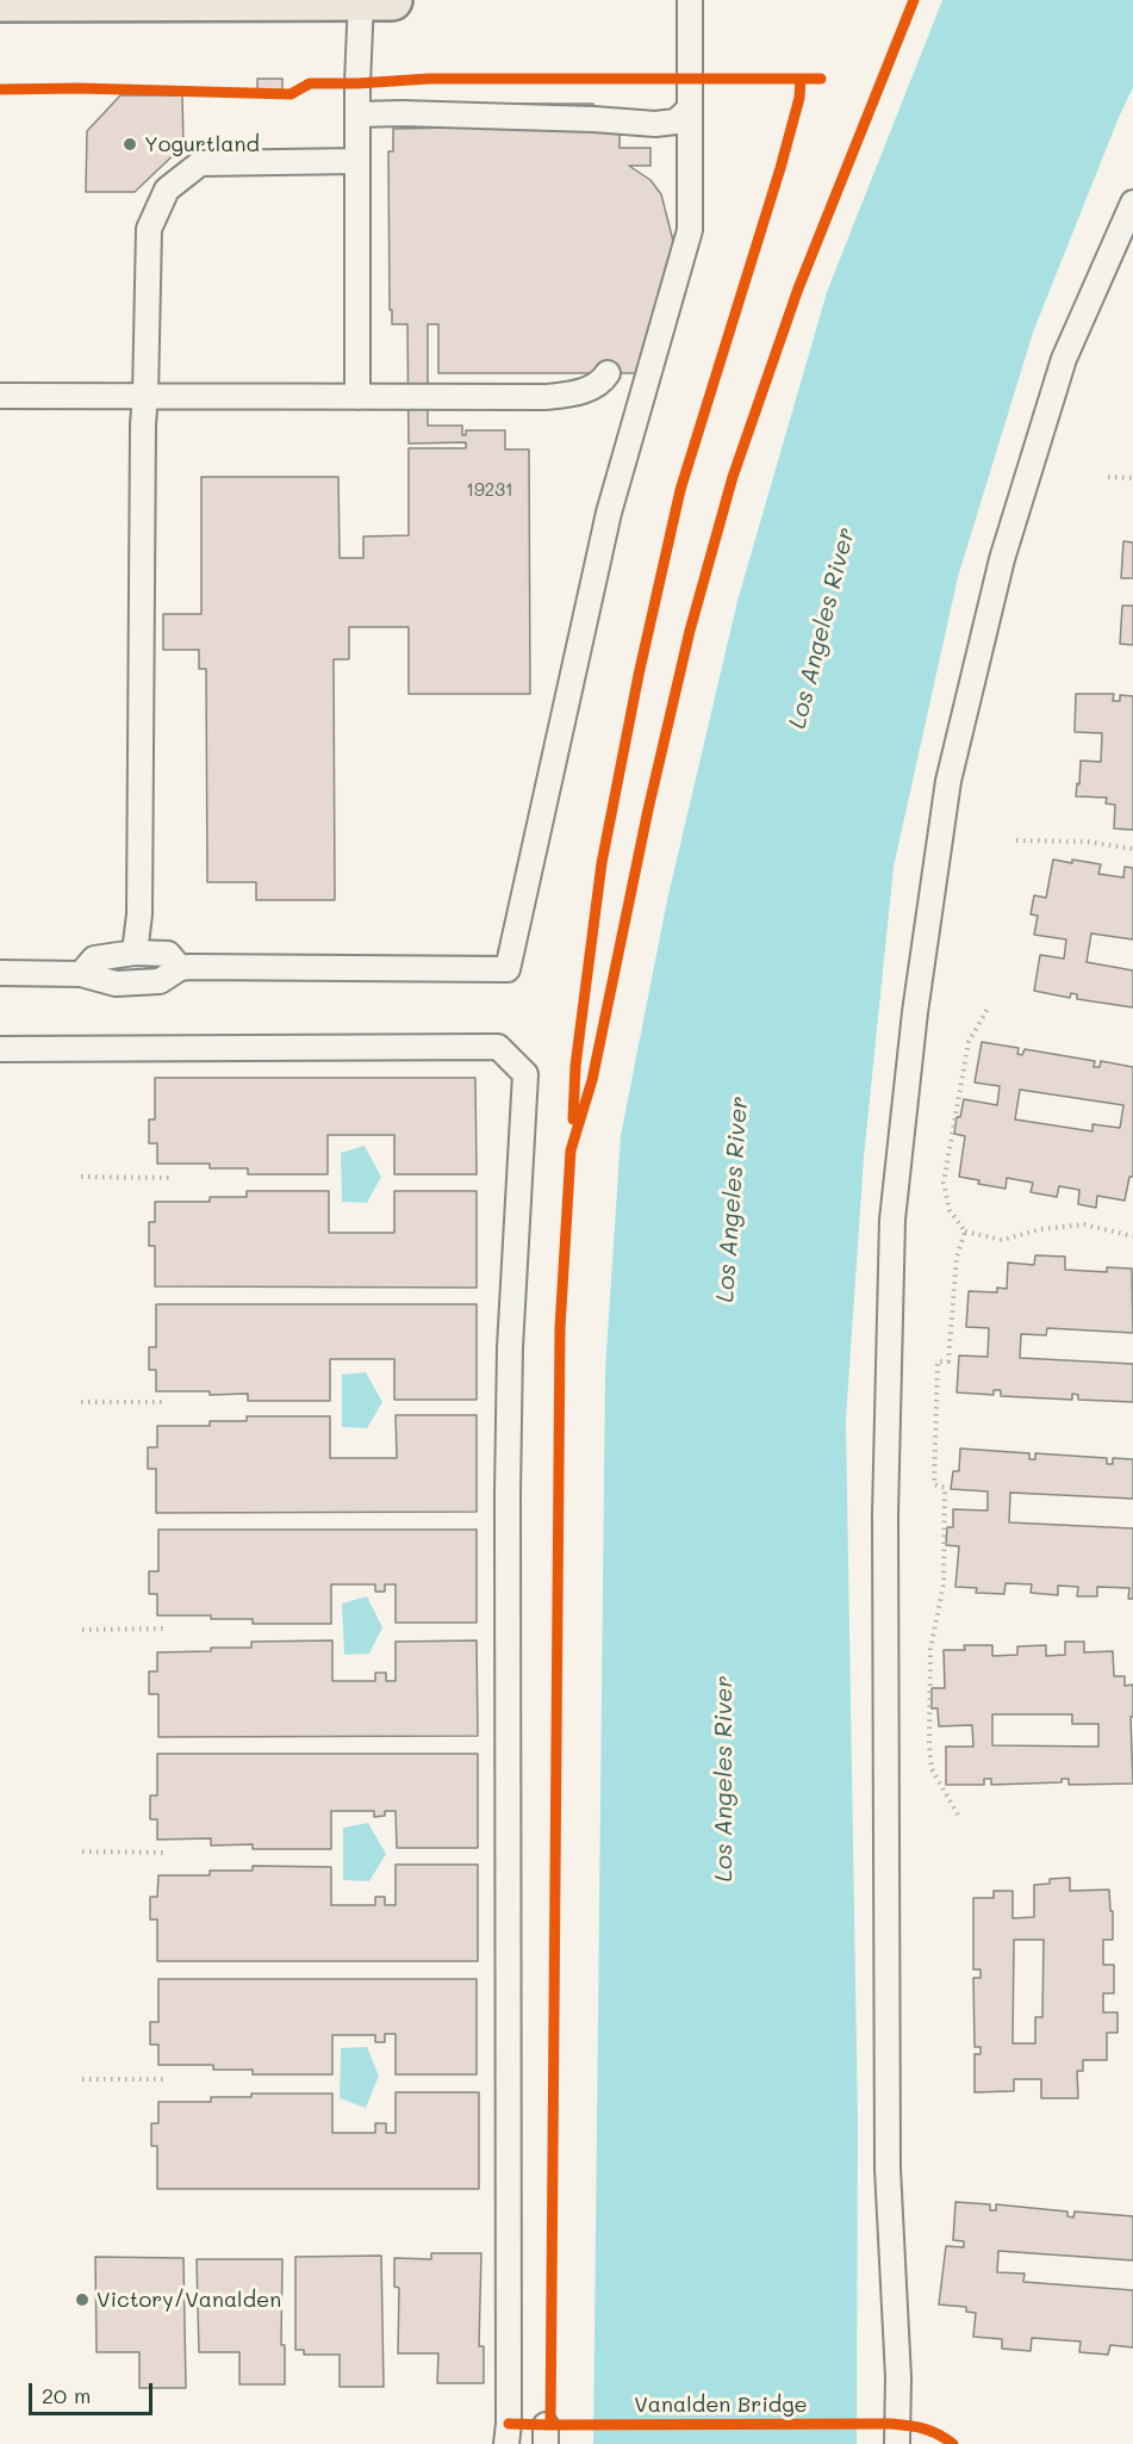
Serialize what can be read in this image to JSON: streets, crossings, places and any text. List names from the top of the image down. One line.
{"streets":{"cycle path":["Vanalden Bridge"]},"water":["Los Angeles River"],"places":["Yogurtland","Victory/Vanalden"],"house_numbers":["19231"],"scale_bar":"20 m"}
